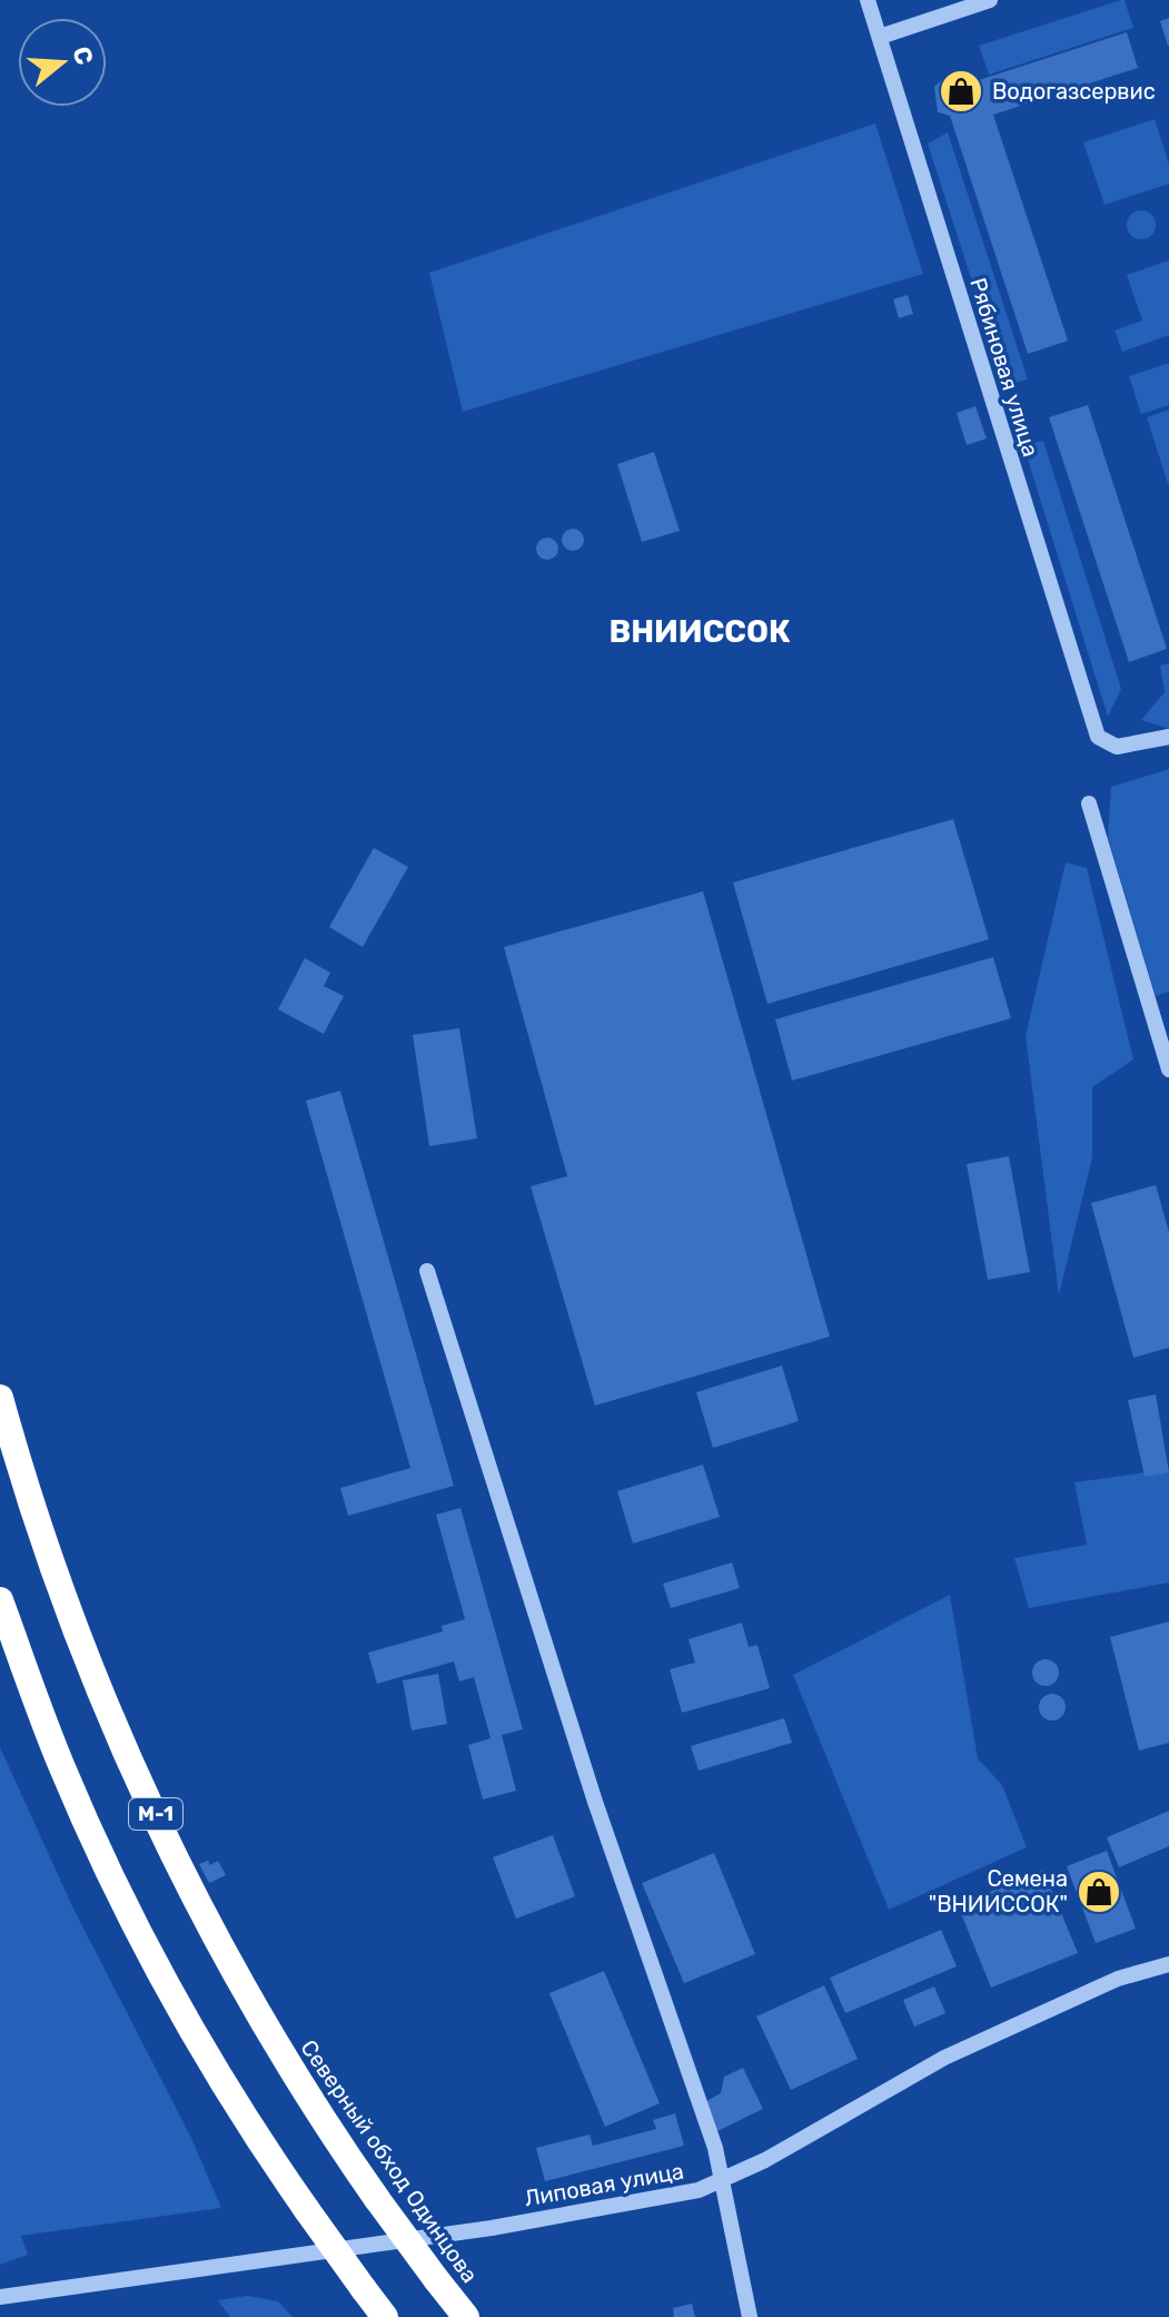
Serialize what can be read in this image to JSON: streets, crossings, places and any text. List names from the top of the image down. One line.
{"streets":{"highway":["М-1","Северный обход Одинцова"],"street":["Рябиновая улица","Липовая улица"]},"districts":["ВНИИССОК"],"places":{"shop":["Водогазсервис","Семена \"ВНИИССОК\""]},"north":"right"}
